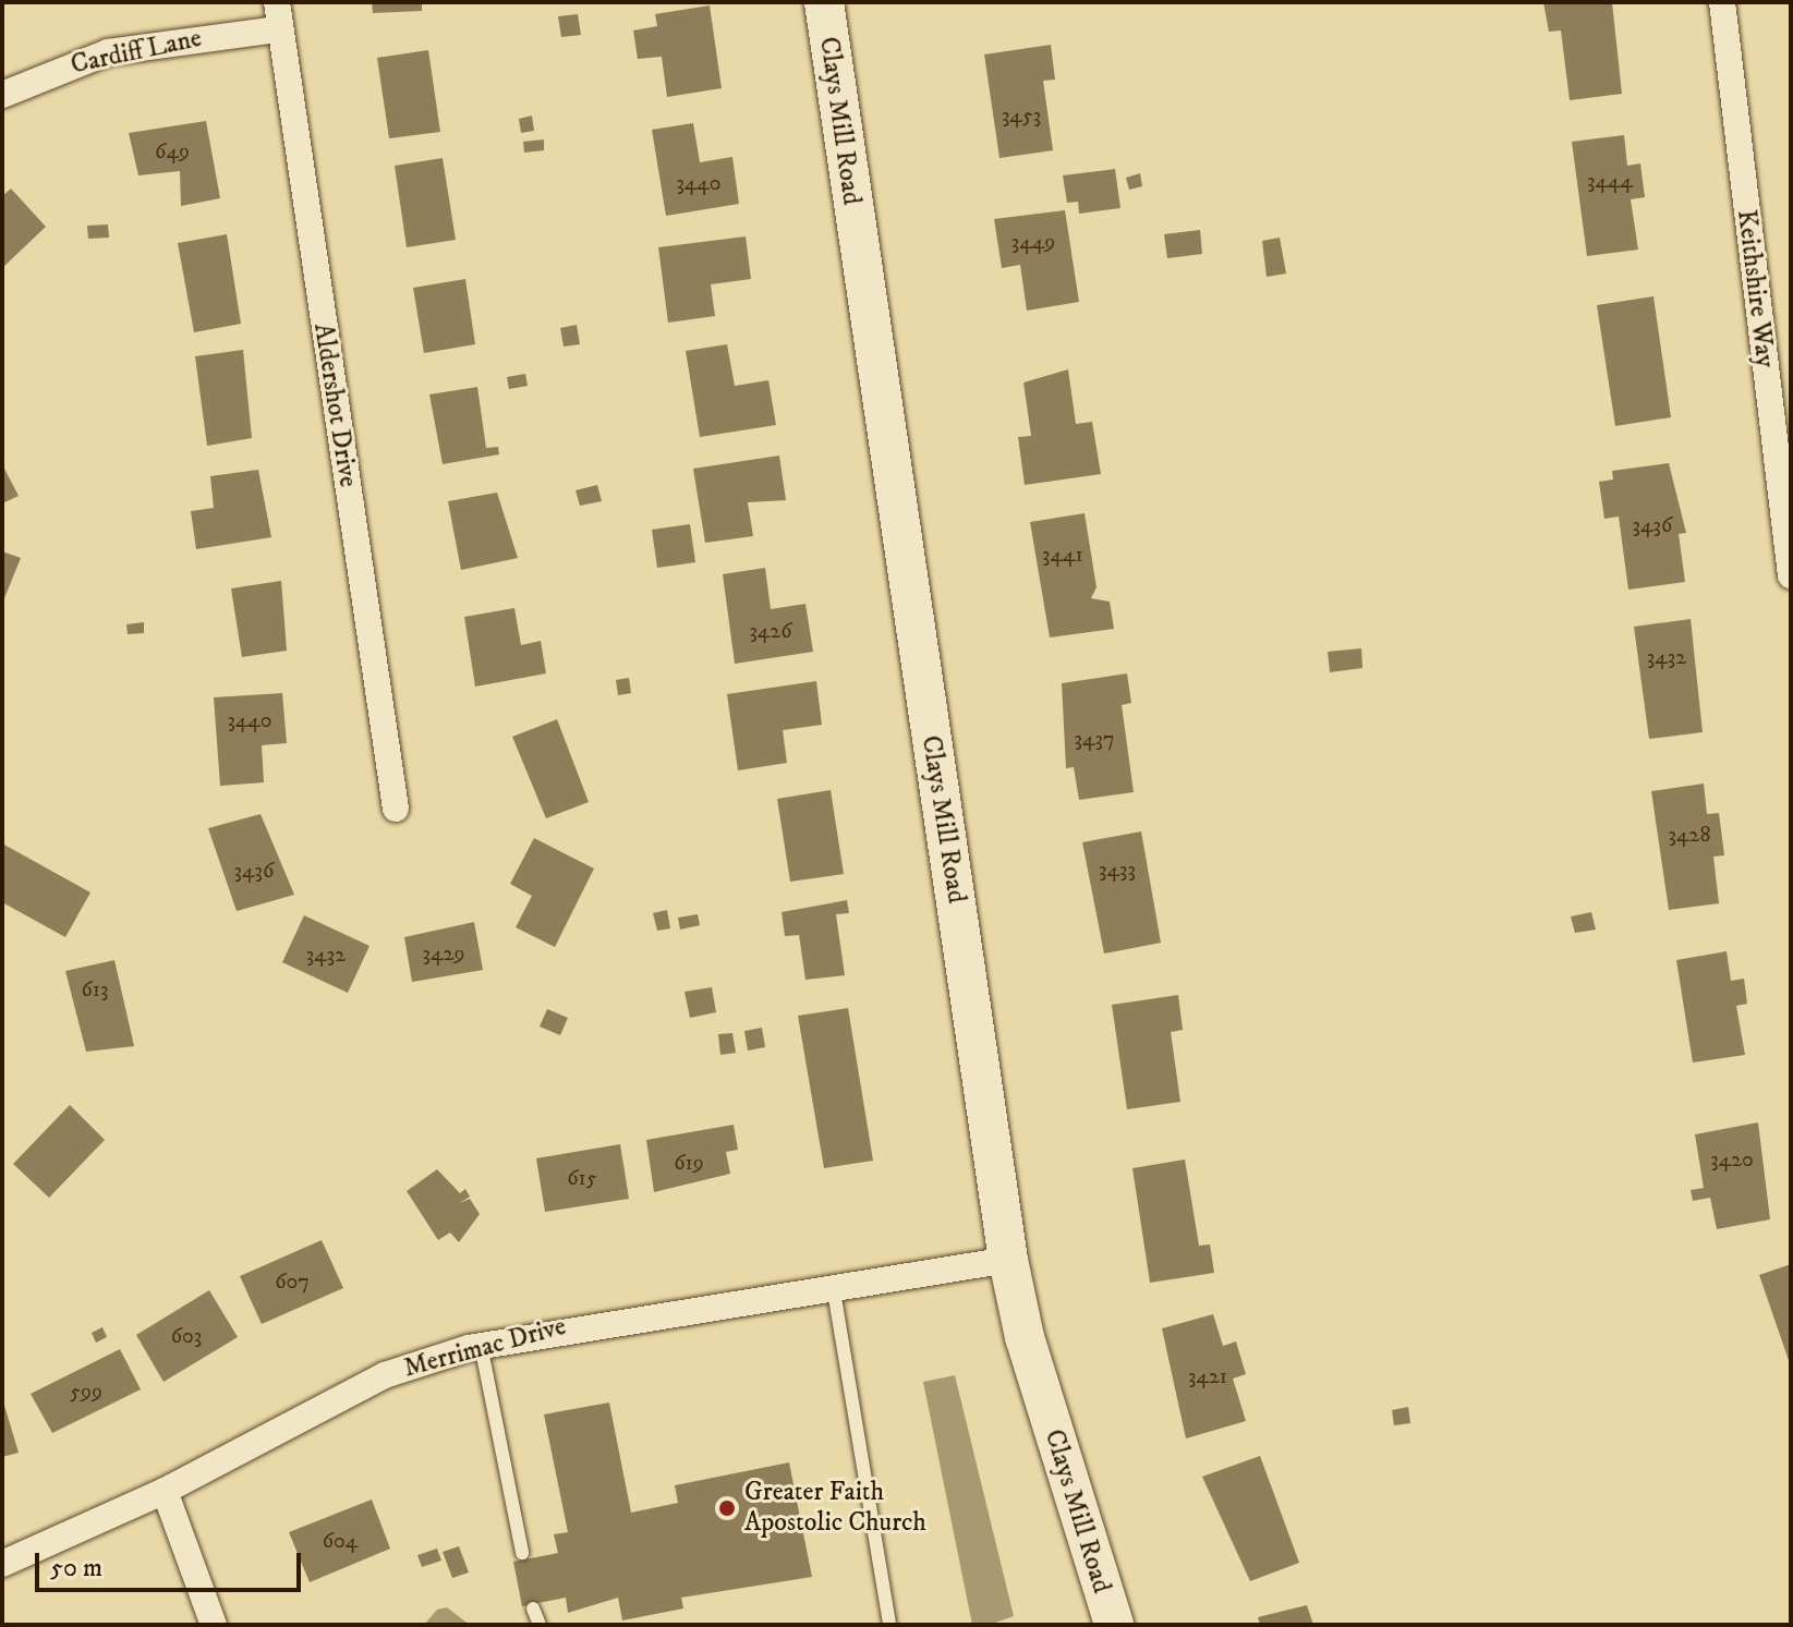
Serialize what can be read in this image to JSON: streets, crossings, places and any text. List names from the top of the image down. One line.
{"streets":{"main road":["Clays Mill Road"],"street":["Cardiff Lane","Keithshire Way","Aldershot Drive","Merrimac Drive"]},"crossings":[["Cardiff Lane","Aldershot Drive"],["Clays Mill Road","Merrimac Drive"]],"places":["Greater Faith Apostolic Church"],"house_numbers":["3453","649","3444","3440","3449","3436","3441","3426","3432","3440","3437","3428","3433","3436","3429","3432","613","3420","619","615","607","603","3421","599","604"],"scale_bar":"50 m"}
